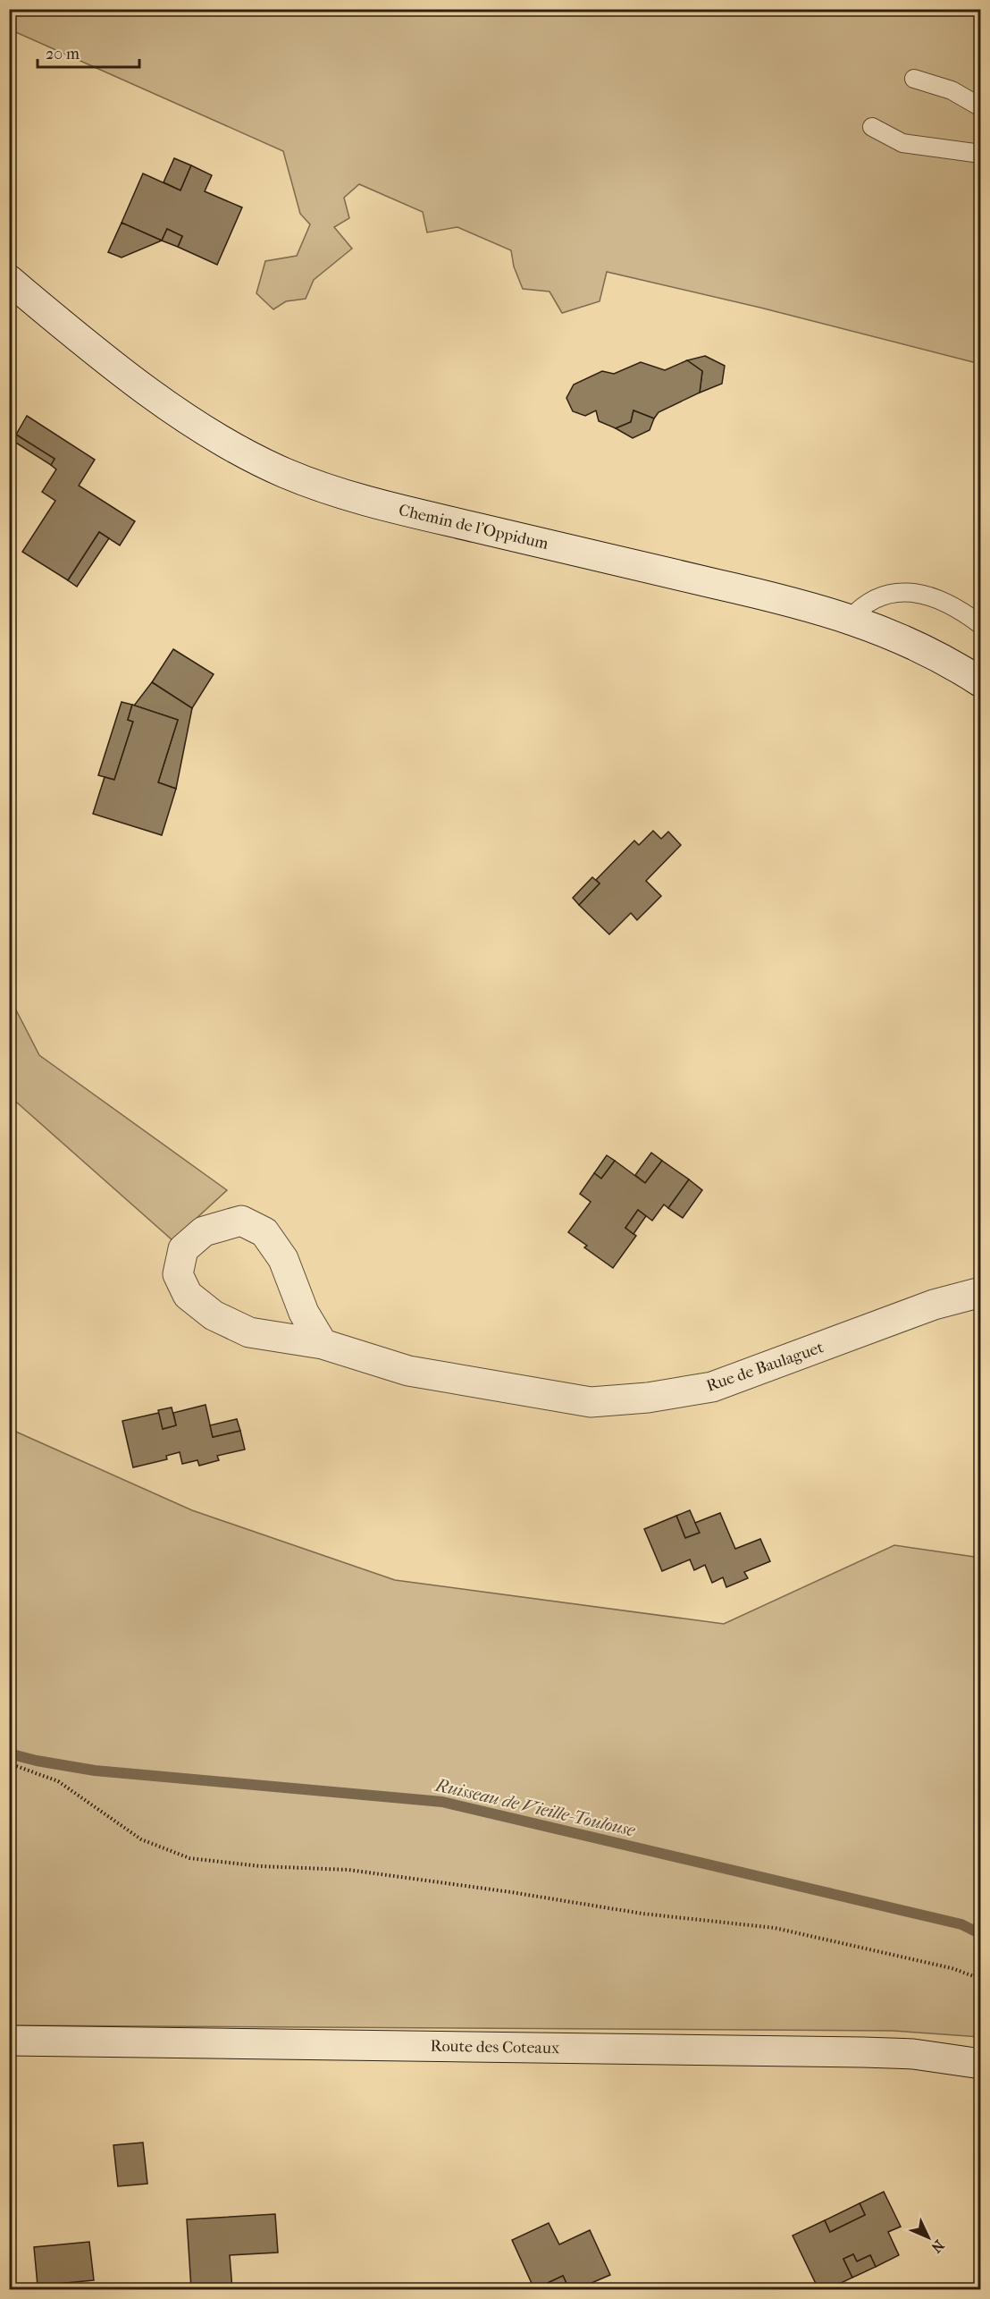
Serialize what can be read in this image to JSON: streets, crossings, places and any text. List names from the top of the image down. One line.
{"streets":{"street":["Chemin de l'Oppidum","Rue de Baulaguet","Route des Coteaux"]},"water":["Ruisseau de Vieille-Toulouse"],"scale_bar":"20 m","north":"bottom right"}
